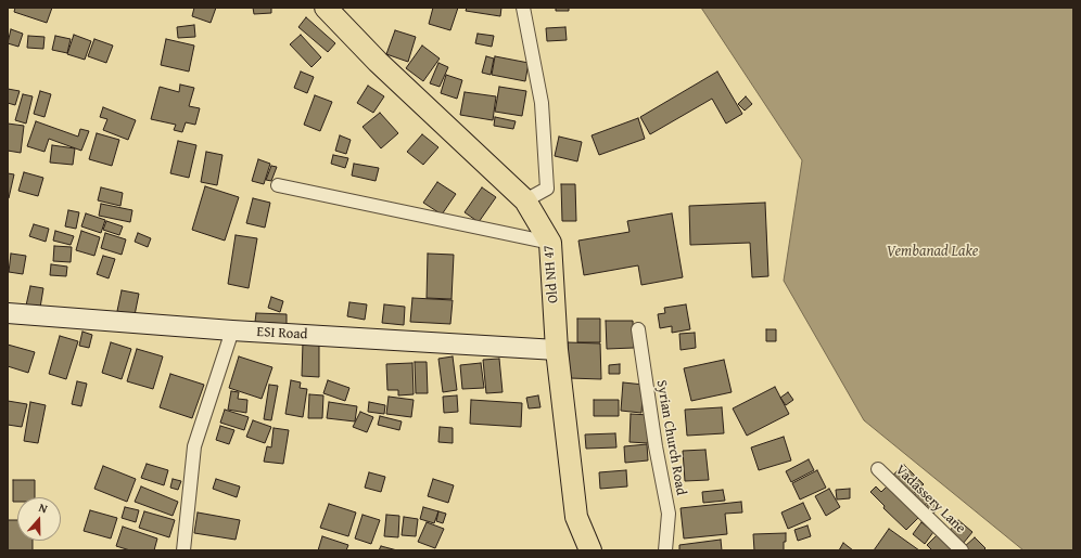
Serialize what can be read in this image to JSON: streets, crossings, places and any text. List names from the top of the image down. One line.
{"streets":{"main road":["Old NH 47","ESI Road"],"street":["Syrian Church Road","Vadassery Lane"]},"crossings":[["Old NH 47","ESI Road"]],"water":["Vembanad Lake"],"north":"top"}
